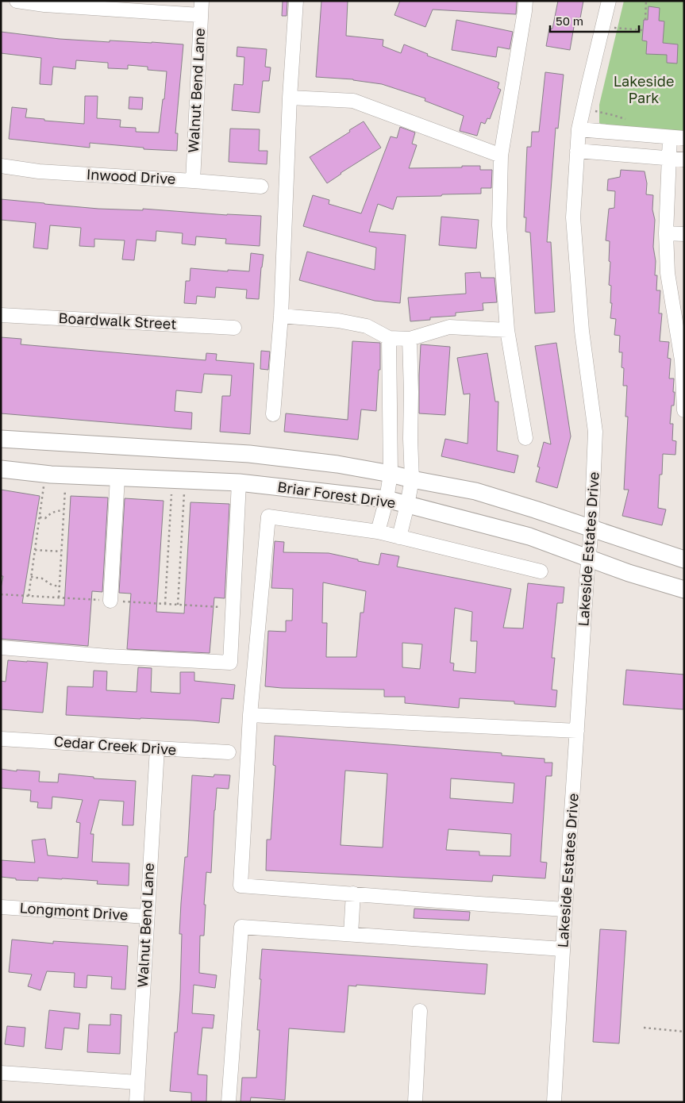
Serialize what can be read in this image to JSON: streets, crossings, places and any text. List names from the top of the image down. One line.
{"streets":{"main road":["Briar Forest Drive"],"street":["Walnut Bend Lane","Inwood Drive","Boardwalk Street","Lakeside Estates Drive","Cedar Creek Drive","Longmont Drive"]},"crossings":[["Walnut Bend Lane","Inwood Drive"],["Walnut Bend Lane","Cedar Creek Drive"],["Walnut Bend Lane","Longmont Drive"],["Briar Forest Drive","Lakeside Estates Drive"]],"parks":["Lakeside Park"],"scale_bar":"50 m"}
